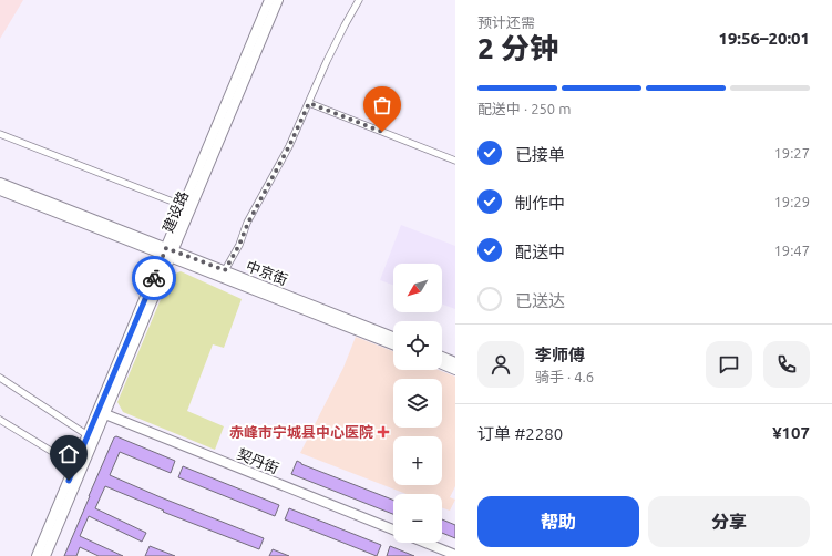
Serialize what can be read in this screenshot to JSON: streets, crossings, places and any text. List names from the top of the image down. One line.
{"streets":{"main road":["建设路","中京街","契丹街"]},"crossings":[["建设路","中京街"],["建设路","契丹街"]],"places":{"health":["赤峰市宁城县中心医院"]},"north":"bottom left","page":{"heading":["2 分钟","预计还需","19:56–20:01"],"panel":["李师傅","骑手 · 4.6","订单 #2280","¥107"],"bar":"配送中 · 250 m","list":[["已接单","19:27"],["制作中","19:29"],["配送中","19:47"],"已送达"],"map_buttons":["+","−"],"buttons":["帮助","分享"]}}
